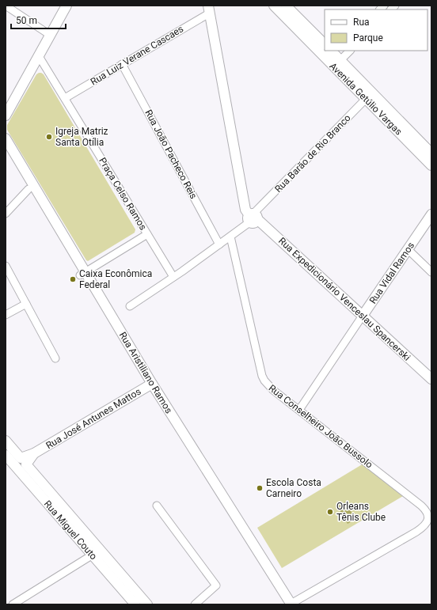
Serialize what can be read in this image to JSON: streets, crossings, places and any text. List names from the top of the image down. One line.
{"streets":{"street":["Rua Luiz Verane Cascaes","Avenida Getúlio Vargas","Rua Barão de Rio Branco","Rua João Pacheco Reis","Praça Celso Ramos","Rua Vidal Ramos","Rua Expedicionário Venceslau Spancerski","Rua Aristiliano Ramos","Rua José Antunes Mattos","Rua Conselheiro João Bussolo","Rua Miguel Couto"]},"crossings":[["Rua Luiz Verane Cascaes","Rua João Pacheco Reis"],["Rua Luiz Verane Cascaes","Praça Celso Ramos"],["Rua Luiz Verane Cascaes","Rua Expedicionário Venceslau Spancerski"],["Avenida Getúlio Vargas","Rua Barão de Rio Branco"],["Rua Barão de Rio Branco","Rua João Pacheco Reis"],["Rua Barão de Rio Branco","Praça Celso Ramos"],["Rua Barão de Rio Branco","Rua Expedicionário Venceslau Spancerski"],["Rua Barão de Rio Branco","Rua Conselheiro João Bussolo"],["Praça Celso Ramos","Rua Aristiliano Ramos"],["Rua Vidal Ramos","Rua Expedicionário Venceslau Spancerski"],["Rua Vidal Ramos","Rua Conselheiro João Bussolo"],["Rua Aristiliano Ramos","Rua José Antunes Mattos"],["Rua Aristiliano Ramos","Rua Conselheiro João Bussolo"],["Rua José Antunes Mattos","Rua Miguel Couto"]],"places":["Igreja Matriz Santa Otília","Caixa Econômica Federal","Escola Costa Carneiro","Orleans Tênis Clube"],"legend":["Rua","Parque"],"scale_bar":"50 m"}
